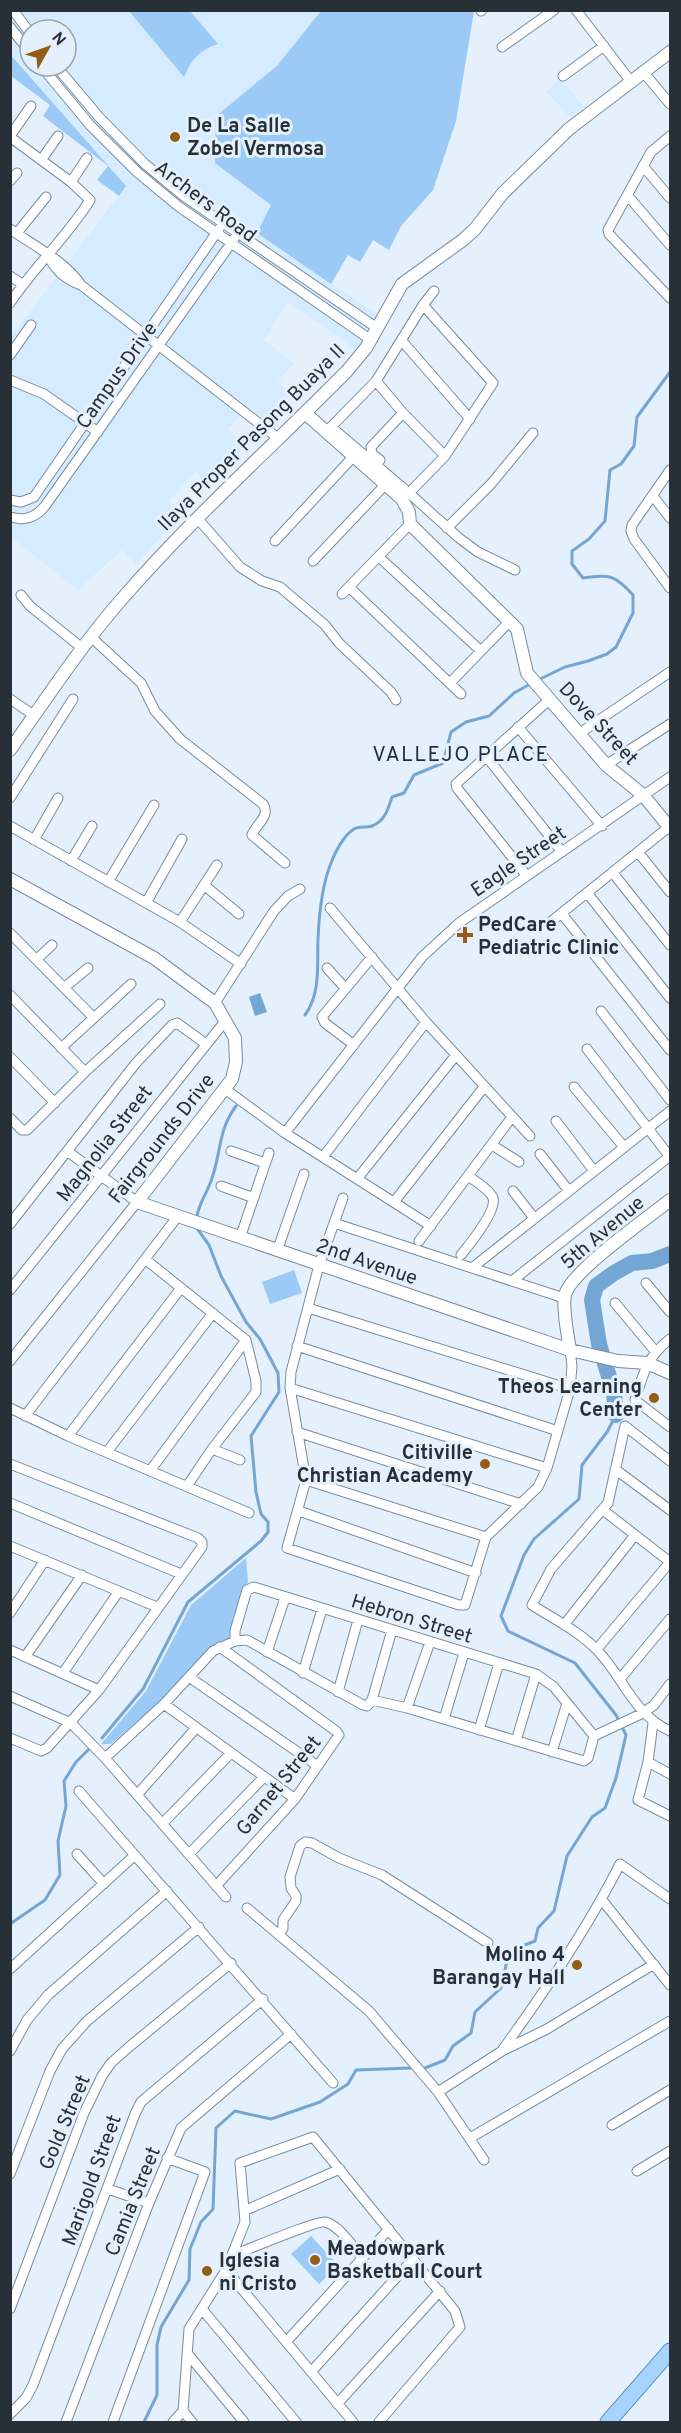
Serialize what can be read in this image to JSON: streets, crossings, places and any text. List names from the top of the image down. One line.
{"streets":{"street":["Archers Road","Campus Drive","Ilaya Proper Pasong Buaya II","Dove Street","Eagle Street","Fairgrounds Drive","Magnolia Street","5th Avenue","2nd Avenue","Hebron Street","Garnet Street","Gold Street","Marigold Street","Camia Street"]},"crossings":[["Archers Road","Campus Drive"],["Archers Road","Ilaya Proper Pasong Buaya II"],["Dove Street","Eagle Street"],["Fairgrounds Drive","Magnolia Street"],["Fairgrounds Drive","2nd Avenue"],["Magnolia Street","2nd Avenue"]],"districts":["VALLEJO PLACE"],"places":{"other":["De La Salle Zobel Vermosa","Theos Learning Center","Citiville Christian Academy","Molino 4 Barangay Hall","Meadowpark Basketball Court","Iglesia ni Cristo"],"health":["PedCare Pediatric Clinic"]},"north":"top right"}
